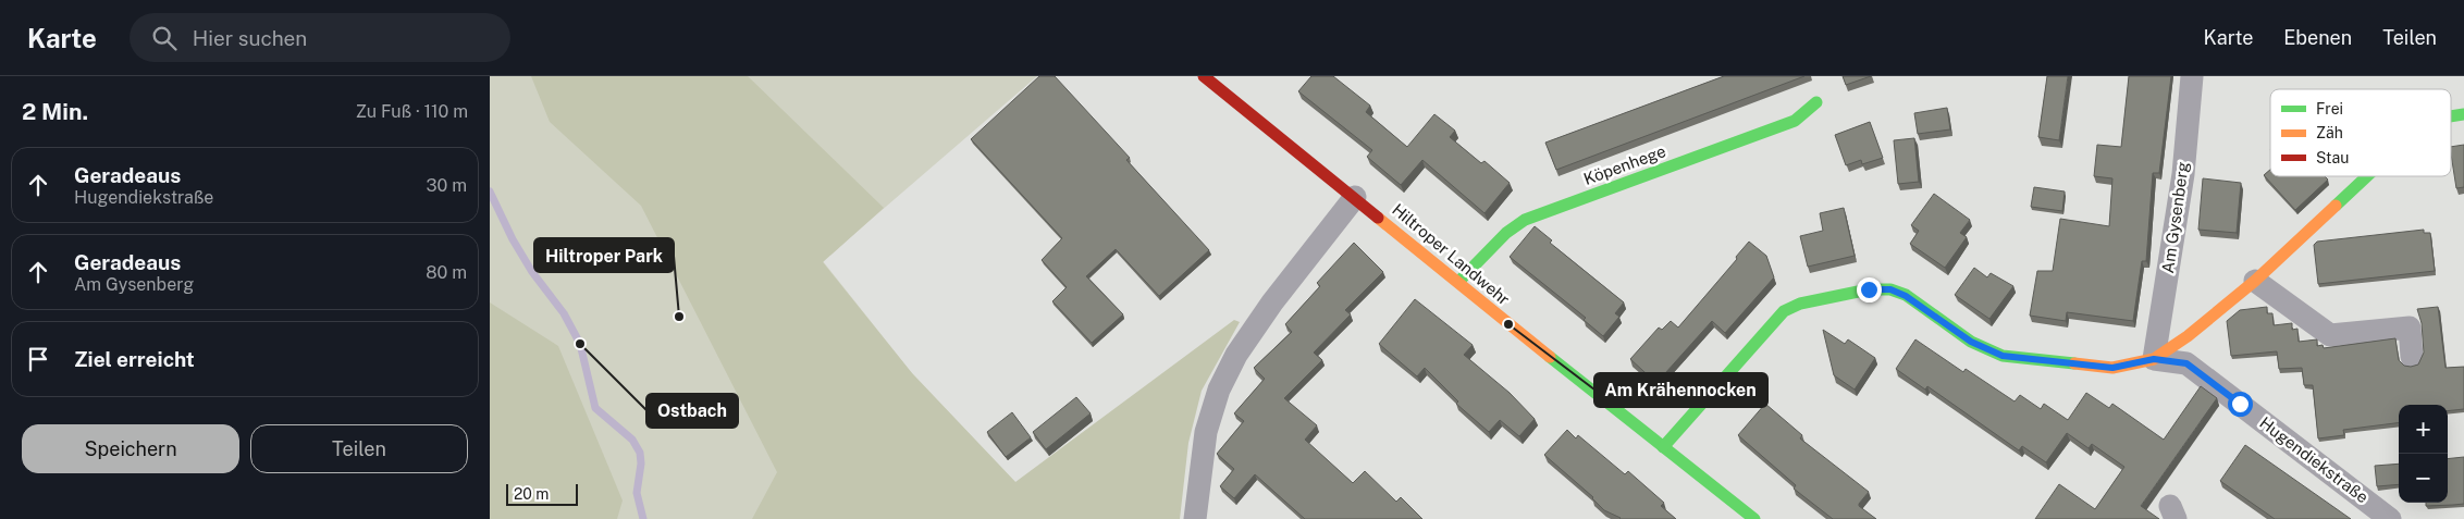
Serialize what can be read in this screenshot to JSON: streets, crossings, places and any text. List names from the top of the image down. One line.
{"streets":{"street":["Köpenhege","Am Gysenberg","Hiltroper Landwehr","Hugendiekstraße"]},"crossings":[["Köpenhege","Hiltroper Landwehr"],["Am Gysenberg","Hugendiekstraße"]],"places":["Hiltroper Park","Am Krähennocken","Ostbach"],"legend":["Frei","Zäh","Stau"],"scale_bar":"20 m","page":{"header":"Karte","search":"Hier suchen","nav":["Karte","Ebenen","Teilen"],"heading":["2 Min.","Zu Fuß · 110 m"],"list":[["Geradeaus","Hugendiekstraße","30 m"],["Geradeaus","Am Gysenberg","80 m"],"Ziel erreicht"],"map_buttons":["+","−"],"buttons":["Speichern","Teilen"],"scale":"20 m"}}
